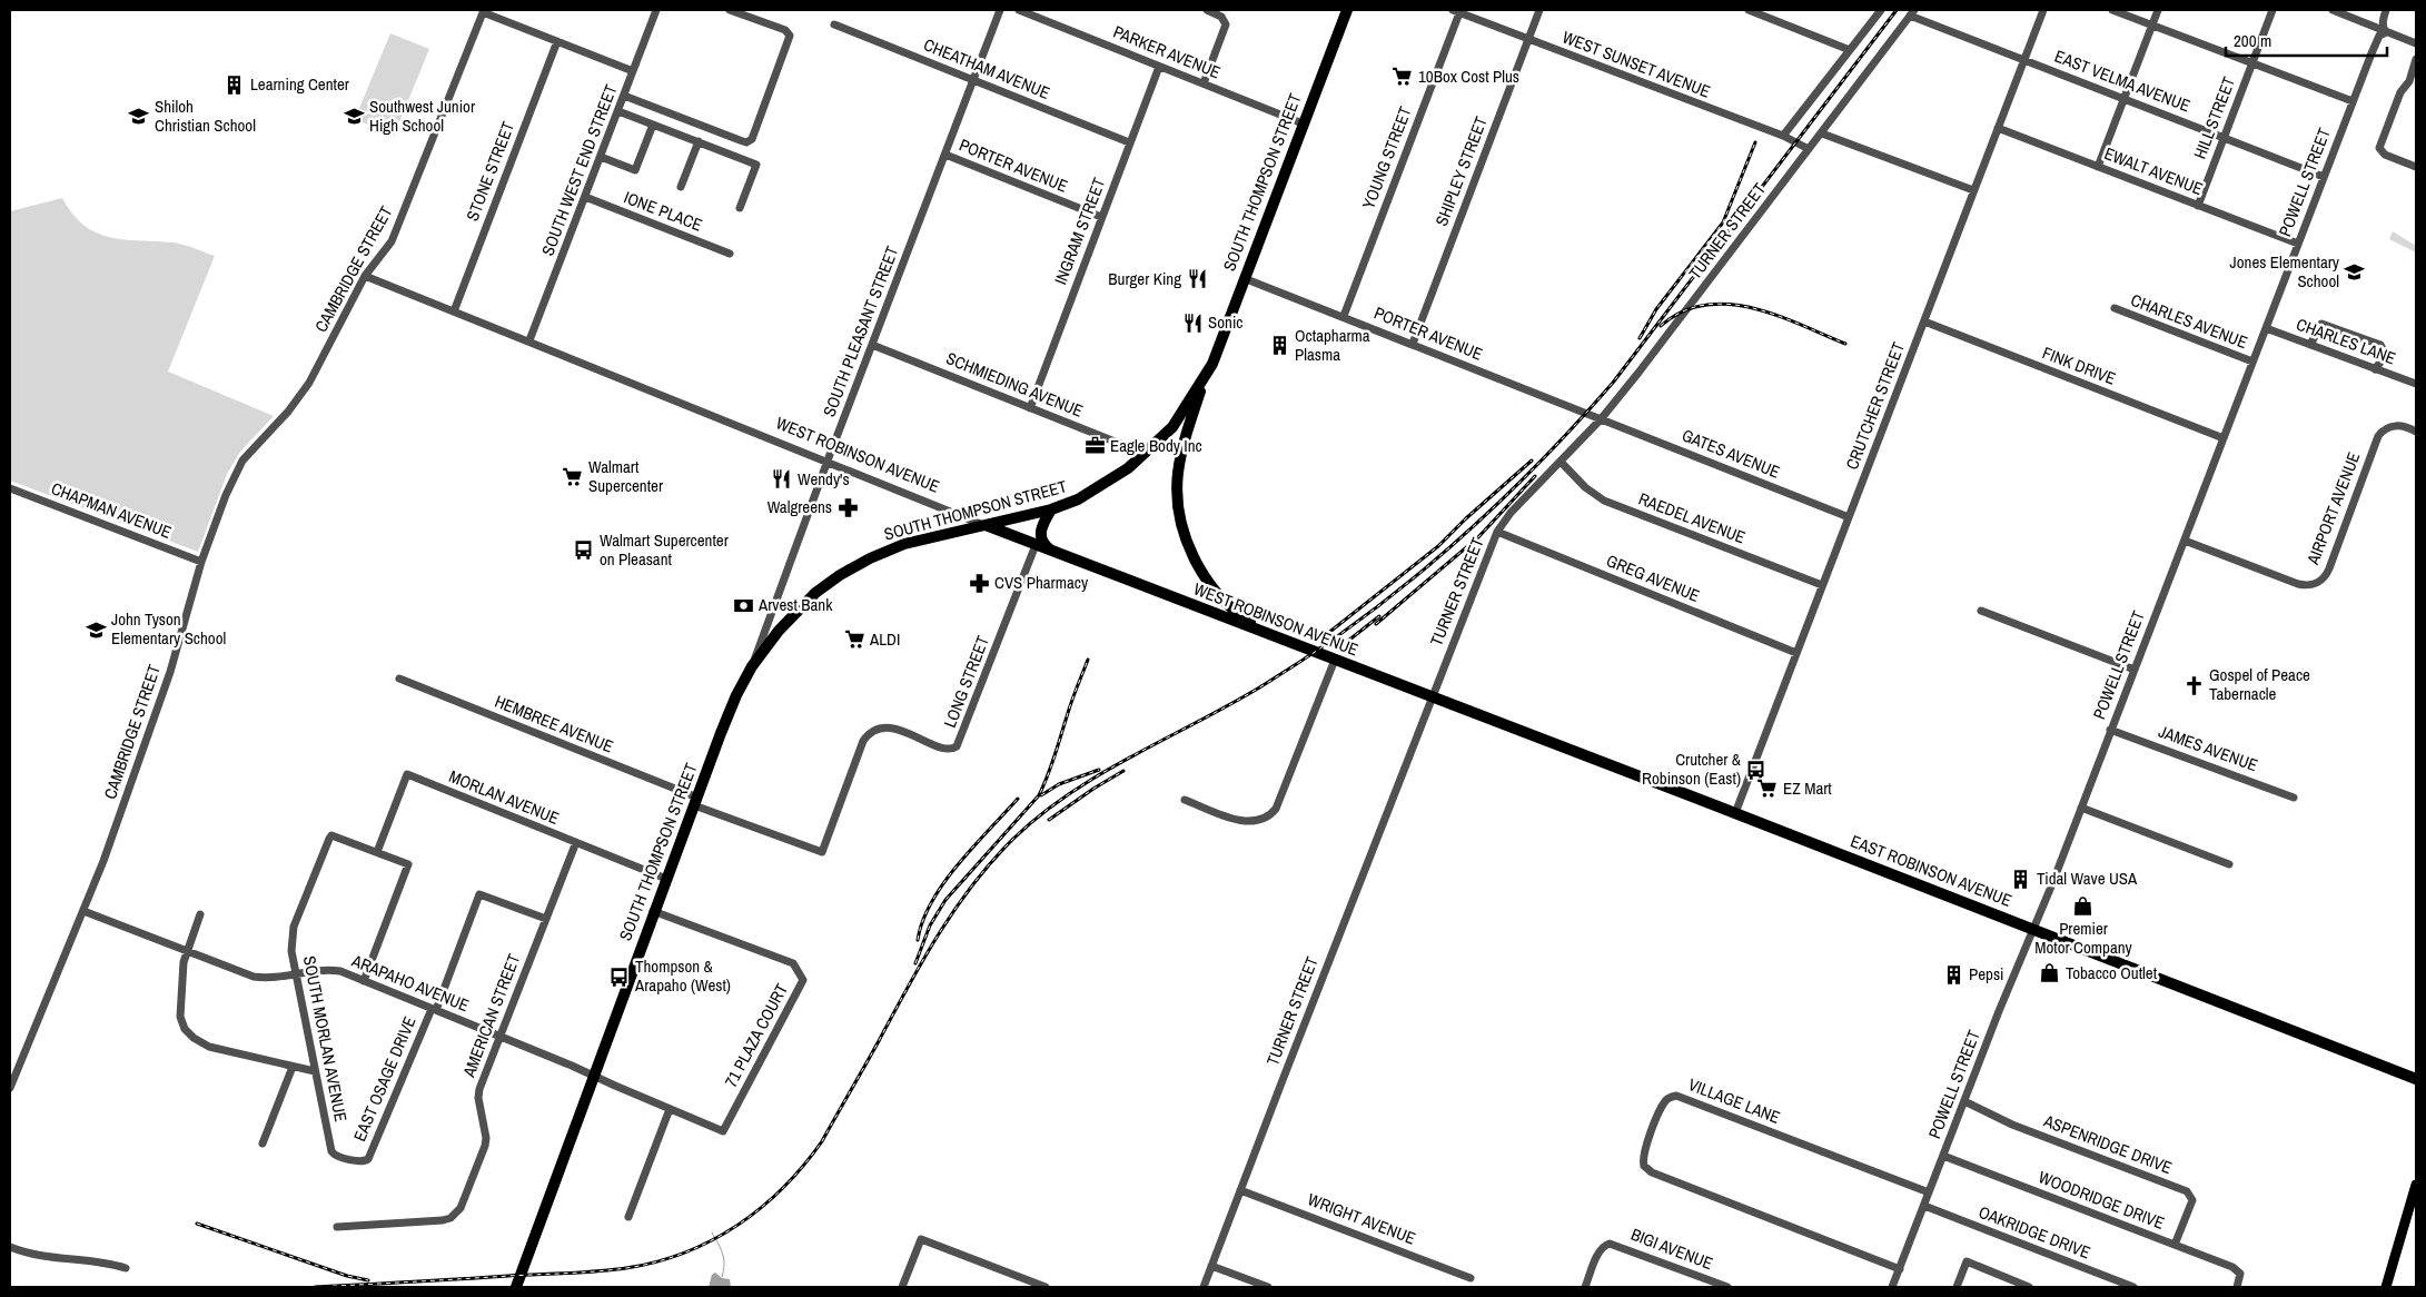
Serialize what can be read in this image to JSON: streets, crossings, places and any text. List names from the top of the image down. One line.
{"streets":{"highway":["SOUTH THOMPSON STREET","WEST ROBINSON AVENUE","EAST ROBINSON AVENUE"],"street":["PARKER AVENUE","WEST SUNSET AVENUE","CHEATHAM AVENUE","EAST VELMA AVENUE","HILL STREET","YOUNG STREET","PORTER AVENUE","SOUTH WEST END STREET","STONE STREET","SHIPLEY STREET","EWALT AVENUE","POWELL STREET","IONE PLACE","INGRAM STREET","TURNER STREET","CAMBRIDGE STREET","CHARLES AVENUE","SOUTH PLEASANT STREET","CHARLES LANE","FINK DRIVE","SCHMIEDING AVENUE","CRUTCHER STREET","GATES AVENUE","AIRPORT AVENUE","CHAPMAN AVENUE","RAEDEL AVENUE","GREG AVENUE","LONG STREET","HEMBREE AVENUE","JAMES AVENUE","MORLAN AVENUE","ARAPAHO AVENUE","AMERICAN STREET","71 PLAZA COURT","SOUTH MORLAN AVENUE","EAST OSAGE DRIVE","VILLAGE LANE","ASPENRIDGE DRIVE","WOODRIDGE DRIVE","WRIGHT AVENUE","OAKRIDGE DRIVE","BIGI AVENUE"]},"crossings":[["PARKER AVENUE","SOUTH THOMPSON STREET"],["PARKER AVENUE","INGRAM STREET"],["WEST SUNSET AVENUE","YOUNG STREET"],["WEST SUNSET AVENUE","SHIPLEY STREET"],["WEST SUNSET AVENUE","TURNER STREET"],["CHEATHAM AVENUE","INGRAM STREET"],["CHEATHAM AVENUE","SOUTH PLEASANT STREET"],["EAST VELMA AVENUE","HILL STREET"],["EAST VELMA AVENUE","POWELL STREET"],["EAST VELMA AVENUE","TURNER STREET"],["EAST VELMA AVENUE","CRUTCHER STREET"],["HILL STREET","EWALT AVENUE"],["YOUNG STREET","PORTER AVENUE"],["PORTER AVENUE","SHIPLEY STREET"],["PORTER AVENUE","SOUTH THOMPSON STREET"],["PORTER AVENUE","INGRAM STREET"],["PORTER AVENUE","TURNER STREET"],["PORTER AVENUE","SOUTH PLEASANT STREET"],["PORTER AVENUE","GATES AVENUE"],["SOUTH WEST END STREET","IONE PLACE"],["SOUTH WEST END STREET","WEST ROBINSON AVENUE"],["STONE STREET","WEST ROBINSON AVENUE"],["EWALT AVENUE","POWELL STREET"],["EWALT AVENUE","CRUTCHER STREET"],["SOUTH THOMPSON STREET","SOUTH PLEASANT STREET"],["SOUTH THOMPSON STREET","SCHMIEDING AVENUE"],["SOUTH THOMPSON STREET","WEST ROBINSON AVENUE"],["SOUTH THOMPSON STREET","HEMBREE AVENUE"],["SOUTH THOMPSON STREET","MORLAN AVENUE"],["SOUTH THOMPSON STREET","ARAPAHO AVENUE"],["SOUTH THOMPSON STREET","71 PLAZA COURT"],["POWELL STREET","CHARLES AVENUE"],["POWELL STREET","CHARLES LANE"],["POWELL STREET","FINK DRIVE"],["POWELL STREET","AIRPORT AVENUE"],["POWELL STREET","JAMES AVENUE"],["POWELL STREET","EAST ROBINSON AVENUE"],["POWELL STREET","VILLAGE LANE"],["POWELL STREET","ASPENRIDGE DRIVE"],["POWELL STREET","WOODRIDGE DRIVE"],["POWELL STREET","OAKRIDGE DRIVE"],["INGRAM STREET","SCHMIEDING AVENUE"],["TURNER STREET","GATES AVENUE"],["TURNER STREET","WEST ROBINSON AVENUE"],["TURNER STREET","RAEDEL AVENUE"],["TURNER STREET","GREG AVENUE"],["TURNER STREET","EAST ROBINSON AVENUE"],["TURNER STREET","WRIGHT AVENUE"],["CAMBRIDGE STREET","WEST ROBINSON AVENUE"],["CAMBRIDGE STREET","CHAPMAN AVENUE"],["CAMBRIDGE STREET","ARAPAHO AVENUE"],["SOUTH PLEASANT STREET","SCHMIEDING AVENUE"],["SOUTH PLEASANT STREET","WEST ROBINSON AVENUE"],["FINK DRIVE","CRUTCHER STREET"],["CRUTCHER STREET","GATES AVENUE"],["CRUTCHER STREET","RAEDEL AVENUE"],["CRUTCHER STREET","GREG AVENUE"],["CRUTCHER STREET","EAST ROBINSON AVENUE"],["WEST ROBINSON AVENUE","LONG STREET"],["WEST ROBINSON AVENUE","EAST ROBINSON AVENUE"],["LONG STREET","HEMBREE AVENUE"],["MORLAN AVENUE","AMERICAN STREET"],["MORLAN AVENUE","SOUTH MORLAN AVENUE"],["ARAPAHO AVENUE","AMERICAN STREET"],["ARAPAHO AVENUE","71 PLAZA COURT"],["ARAPAHO AVENUE","SOUTH MORLAN AVENUE"],["ARAPAHO AVENUE","EAST OSAGE DRIVE"],["AMERICAN STREET","EAST OSAGE DRIVE"],["SOUTH MORLAN AVENUE","EAST OSAGE DRIVE"],["ASPENRIDGE DRIVE","WOODRIDGE DRIVE"]],"places":{"supermarket":["10Box Cost Plus","Walmart Supercenter","ALDI","EZ Mart"],"building":["Learning Center","Octapharma Plasma","Tidal Wave USA","Pepsi"],"school or university":["Shiloh Christian School","Southwest Junior High School","Jones Elementary School","John Tyson Elementary School"],"restaurant":["Burger King","Sonic","Wendy's"],"office":["Eagle Body Inc"],"pharmacy":["Walgreens","CVS Pharmacy"],"bus stop":["Walmart Supercenter on Pleasant","Crutcher & Robinson (East)","Thompson & Arapaho (West)"],"bank":["Arvest Bank"],"church":["Gospel of Peace Tabernacle"],"shop":["Premier Motor Company","Tobacco Outlet"]},"scale_bar":"200 m"}
